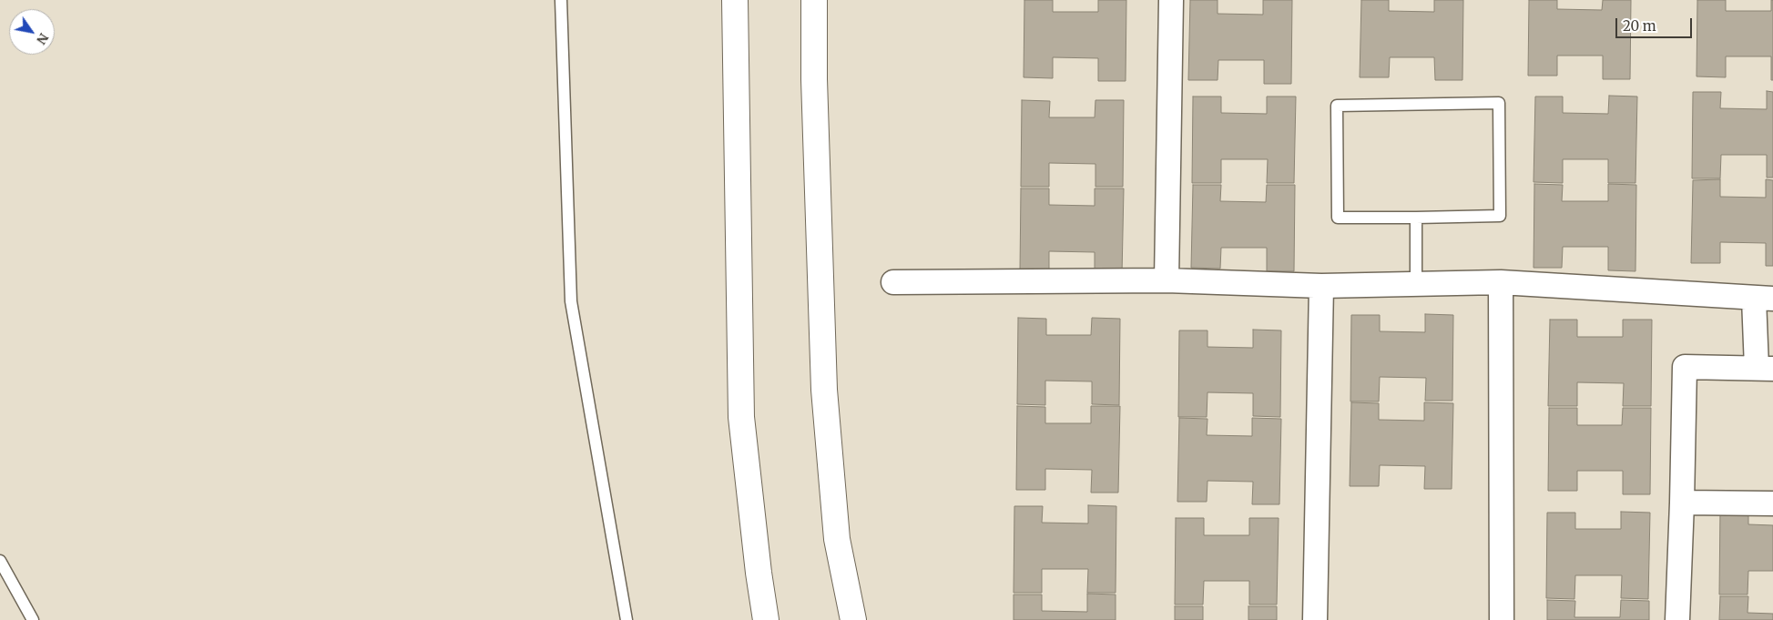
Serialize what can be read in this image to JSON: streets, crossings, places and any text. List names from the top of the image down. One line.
{"scale_bar":"20 m","north":"bottom right"}
